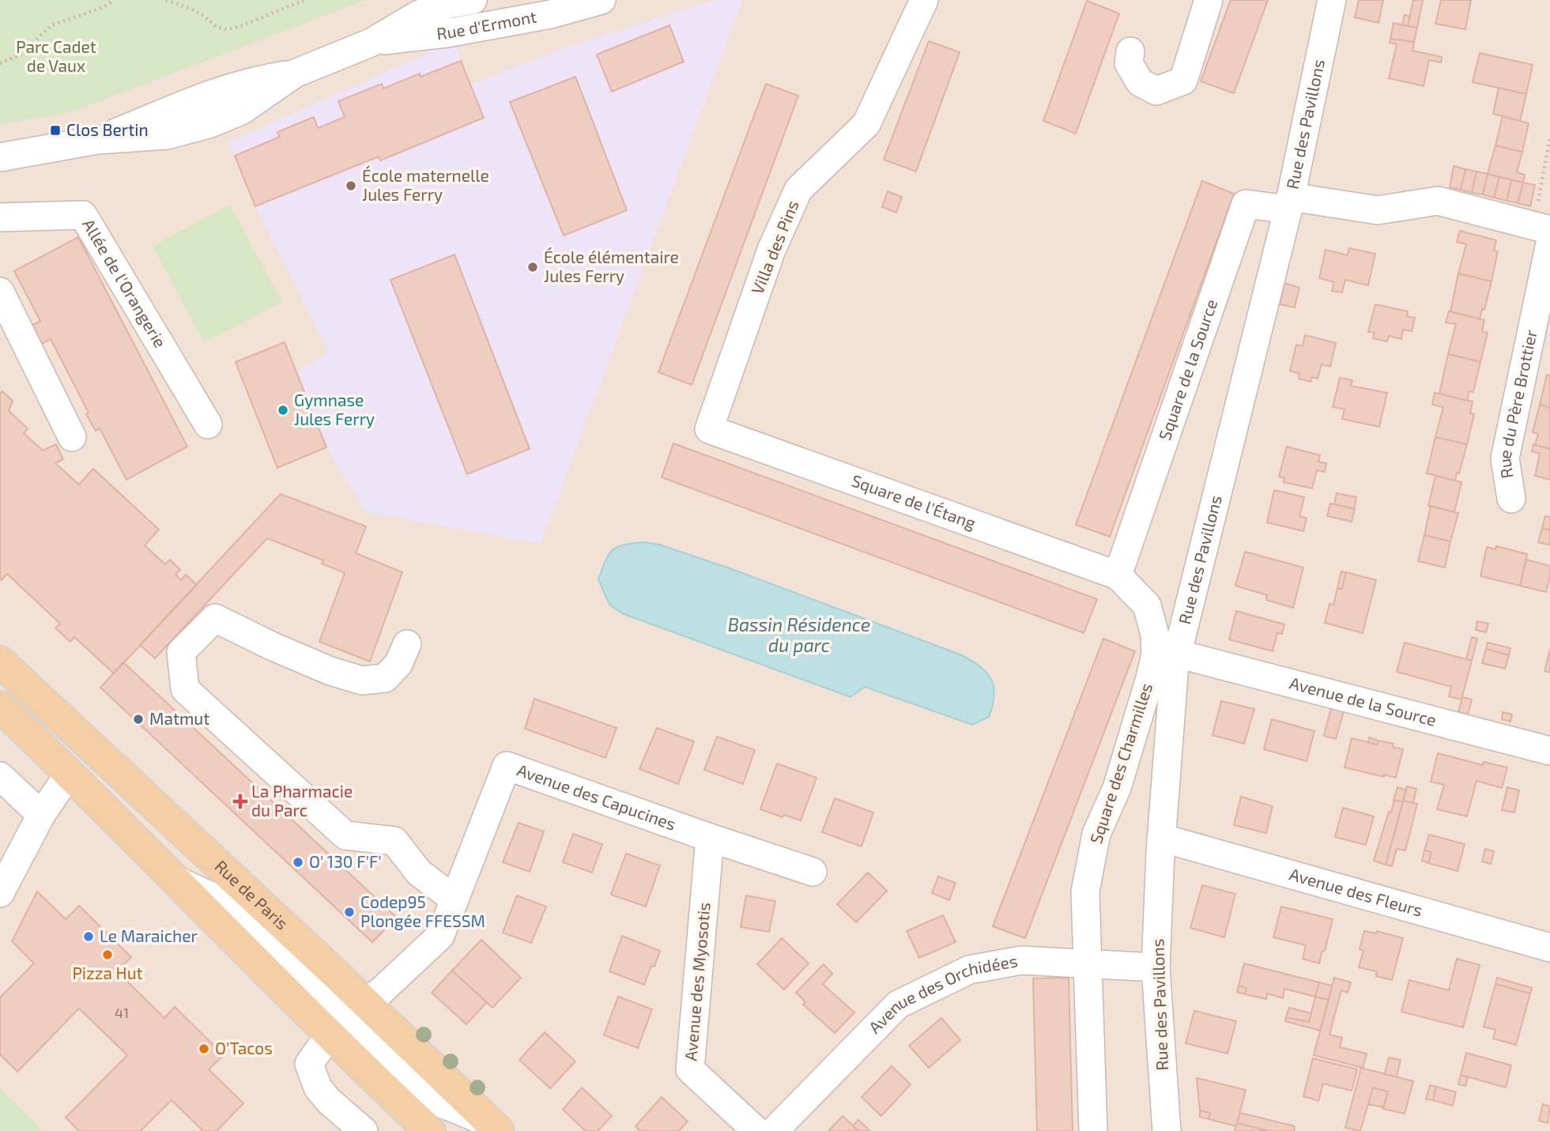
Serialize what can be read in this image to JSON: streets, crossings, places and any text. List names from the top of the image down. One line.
{"streets":{"main road":["Rue de Paris"],"street":["Rue d'Ermont","Rue des Pavillons","Villa des Pins","Allée de l'Orangerie","Square de la Source","Rue du Père Brottier","Square de l'Étang","Avenue de la Source","Square des Charmilles","Avenue des Capucines","Avenue des Fleurs","Avenue des Myosotis","Avenue des Orchidées"]},"crossings":[["Rue des Pavillons","Square de la Source"],["Rue des Pavillons","Avenue de la Source"],["Rue des Pavillons","Avenue des Fleurs"],["Rue des Pavillons","Avenue des Orchidées"],["Villa des Pins","Square de l'Étang"],["Square de la Source","Square de l'Étang"],["Square de la Source","Square des Charmilles"],["Square de l'Étang","Square des Charmilles"],["Square des Charmilles","Avenue des Orchidées"],["Avenue des Capucines","Rue de Paris"],["Avenue des Capucines","Avenue des Myosotis"]],"water":["Bassin Résidence du parc"],"parks":["Parc Cadet de Vaux"],"places":{"transit":["Clos Bertin"],"other":["École maternelle Jules Ferry","École élémentaire Jules Ferry","Gymnase Jules Ferry","Matmut","O' 130 F'F'","Codep95 Plongée FFESSM","Le Maraicher","Pizza Hut","O'Tacos"],"health":["La Pharmacie du Parc"]},"house_numbers":["41"]}
